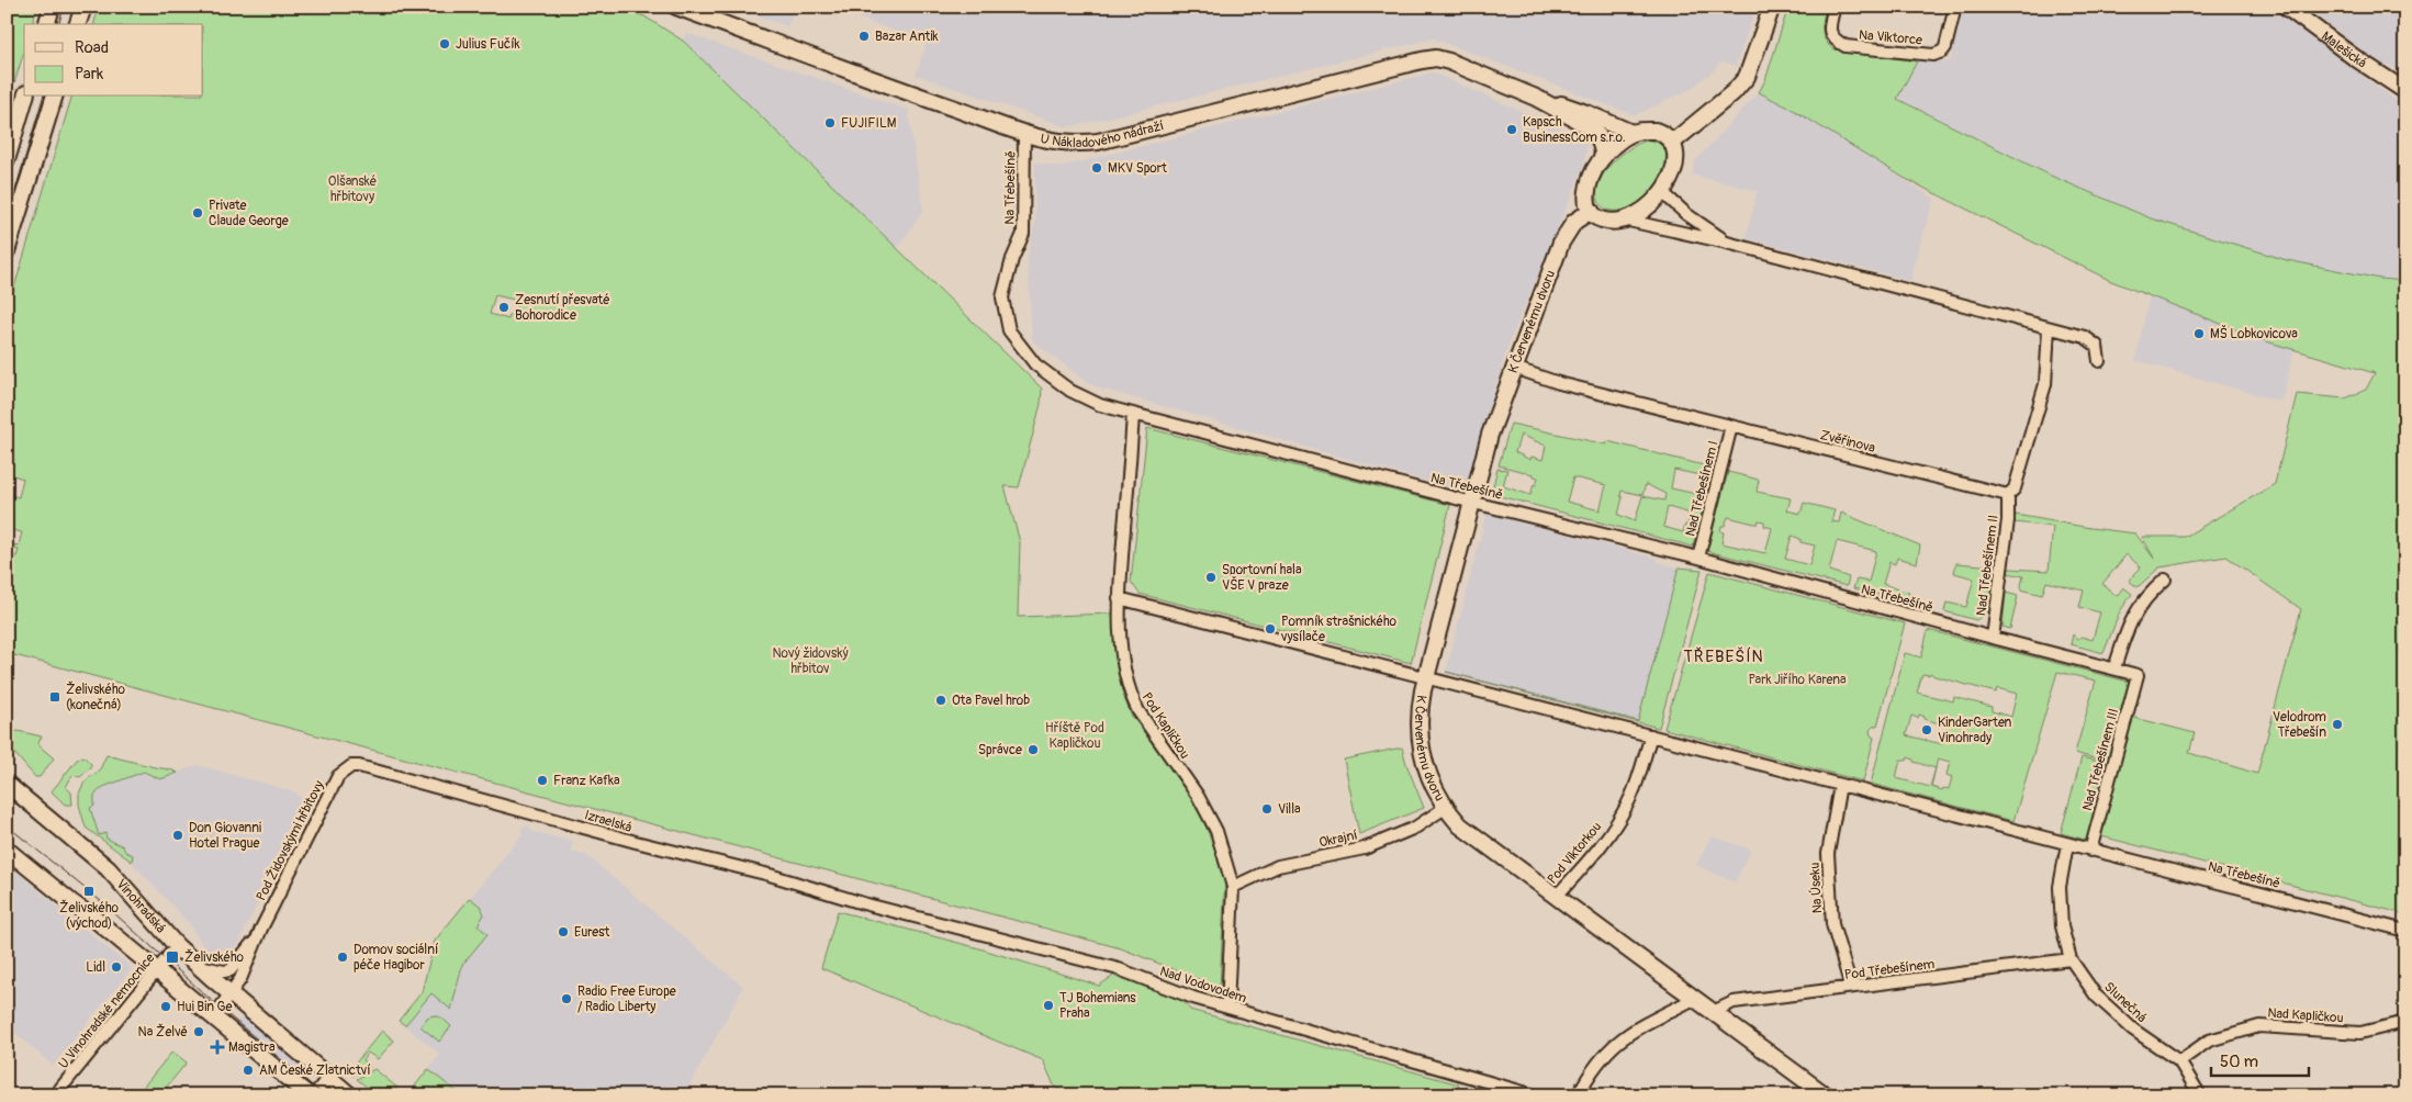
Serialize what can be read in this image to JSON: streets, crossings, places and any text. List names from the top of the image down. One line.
{"streets":{"street":["Na Viktorce","Malešická","U Nákladového nádraží","Na Třebešíně","K Červenému dvoru","Zvěřinova","Nad Třebešínem I","Nad Třebešínem II","Pod Kapličkou","Nad Třebešínem III","Izraelská","Okrajní","Pod Židovskými hřbitovy","Pod Viktorkou","Na Úseku","Vinohradská","Pod Třebešínem","Nad Vodovodem","Slunečná","U Vinohradské nemocnice","Nad Kapličkou"]},"crossings":[["U Nákladového nádraží","Na Třebešíně"],["Na Třebešíně","K Červenému dvoru"],["Na Třebešíně","Nad Třebešínem I"],["Na Třebešíně","Nad Třebešínem II"],["Na Třebešíně","Pod Kapličkou"],["Na Třebešíně","Nad Třebešínem III"],["Na Třebešíně","Pod Viktorkou"],["Na Třebešíně","Na Úseku"],["Na Třebešíně","Slunečná"],["K Červenému dvoru","Zvěřinova"],["K Červenému dvoru","Okrajní"],["K Červenému dvoru","Pod Viktorkou"],["K Červenému dvoru","Pod Třebešínem"],["Zvěřinova","Nad Třebešínem I"],["Zvěřinova","Nad Třebešínem II"],["Pod Kapličkou","Okrajní"],["Pod Kapličkou","Nad Vodovodem"],["Izraelská","Pod Židovskými hřbitovy"],["Izraelská","Nad Vodovodem"],["Pod Židovskými hřbitovy","Vinohradská"],["Na Úseku","Pod Třebešínem"],["Vinohradská","U Vinohradské nemocnice"],["Pod Třebešínem","Slunečná"],["Slunečná","Nad Kapličkou"]],"districts":["TŘEBEŠÍN"],"parks":["Olšanské hřbitovy","Nový židovský hřbitov","Park Jiřího Karena","Hříště Pod Kapličkou"],"places":{"other":["Bazar Antik","Julius Fučík","FUJIFILM","Kapsch BusinessCom s.r.o.","MKV Sport","Private Claude George","Zesnutí přesvaté Bohorodice","MŠ Lobkovicova","Sportovní hala VŠE V praze","Pomník strašnického vysílače","Ota Pavel hrob","Velodrom Třebešín","KinderGarten Vinohrady","Správce","Franz Kafka","Villa","Don Giovanni Hotel Prague","Eurest","Domov sociální péče Hagibor","Lidl","Radio Free Europe / Radio Liberty","TJ Bohemians Praha","Hui Bin Ge","Na Želvě","AM České Zlatnictví"],"transit":["Želivského (konečná)","Želivského (východ)","Želivského"],"health":["Magistra"]},"legend":["Road","Park"],"scale_bar":"50 m"}
